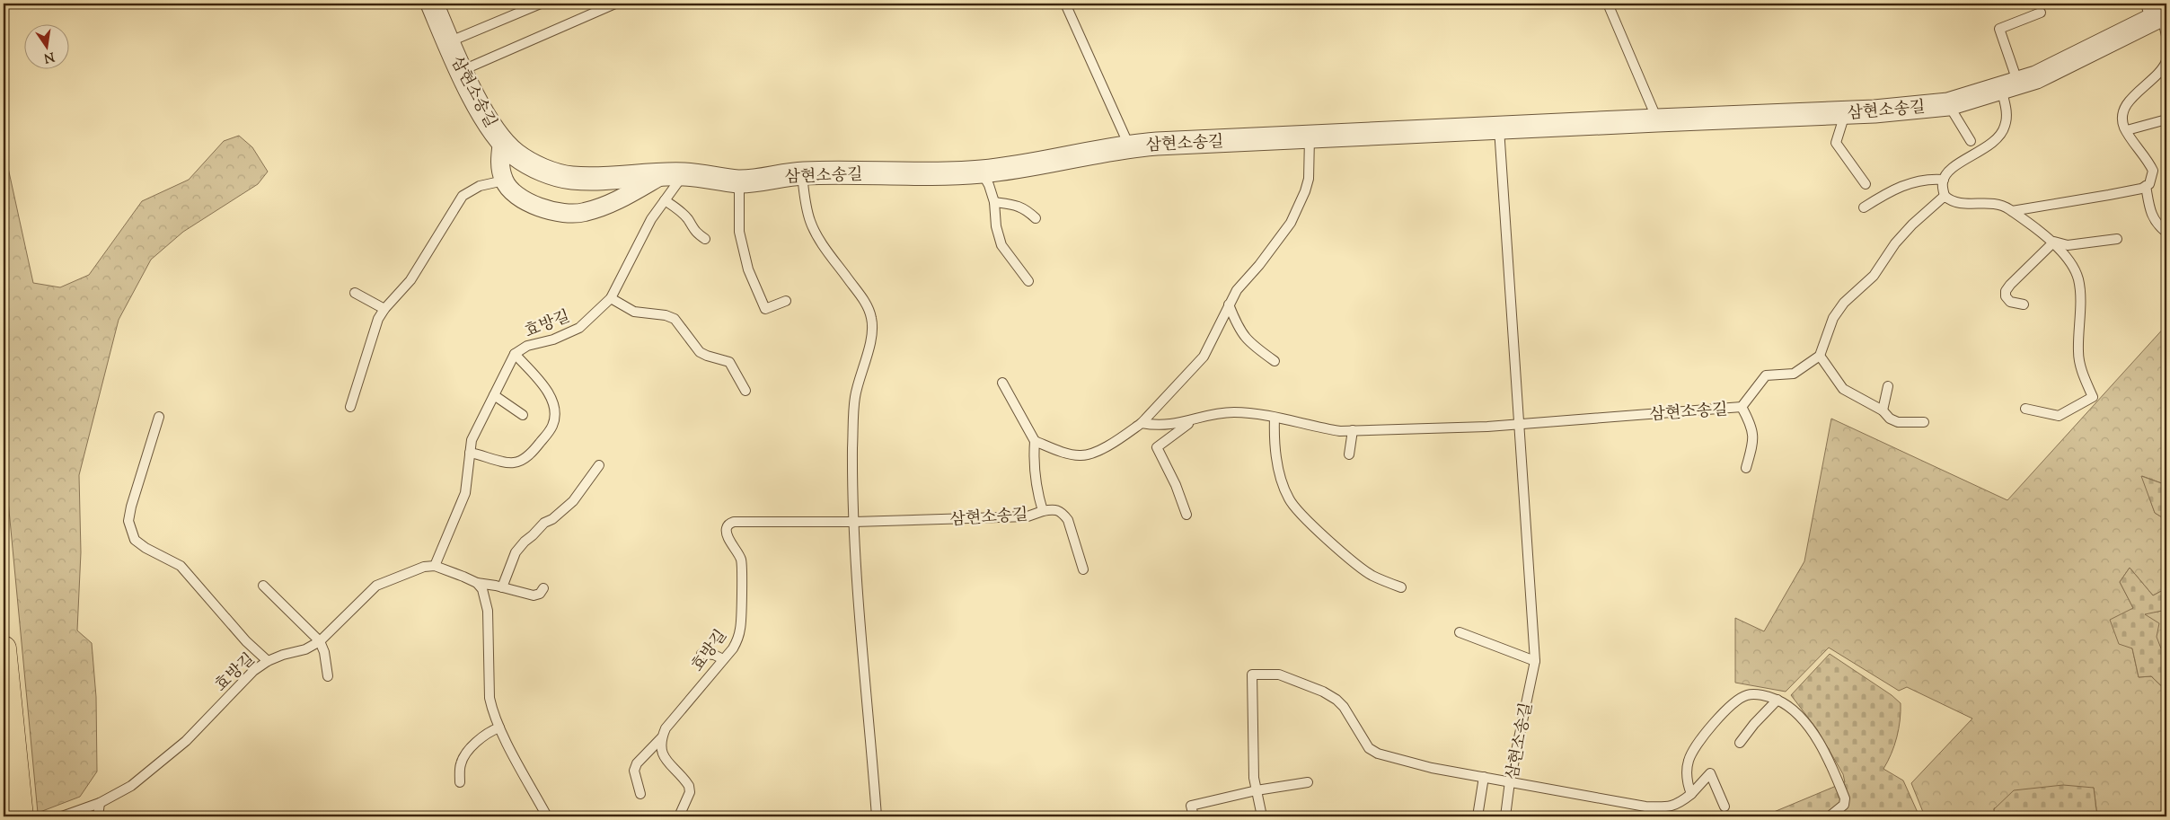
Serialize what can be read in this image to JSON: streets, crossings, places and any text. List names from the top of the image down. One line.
{"streets":{"street":["삼현소송길"],"lane":["효방길"]},"crossings":[["삼현소송길","효방길"]],"north":"bottom"}
